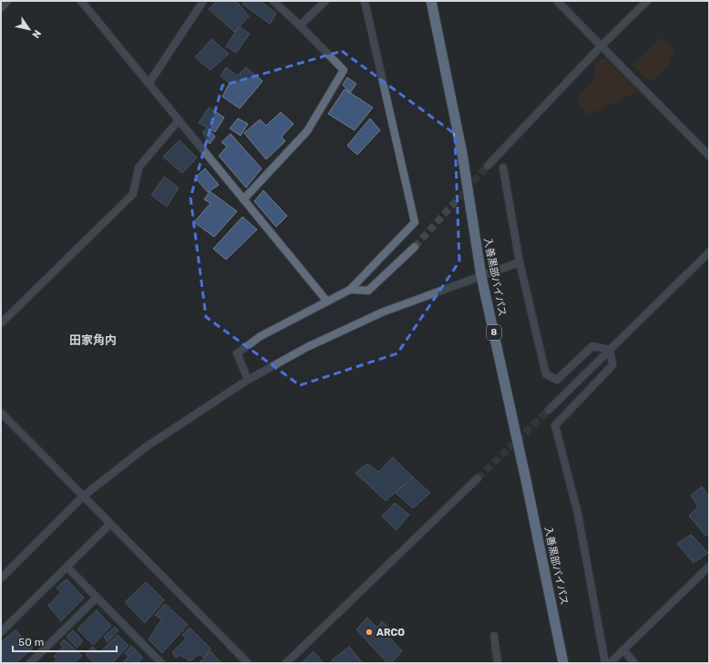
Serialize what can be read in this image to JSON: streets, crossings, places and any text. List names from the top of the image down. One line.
{"streets":{"highway":["入善黒部バイパス","8"]},"districts":["田家角内"],"places":["ARCO"],"scale_bar":"50 m","north":"bottom right"}
